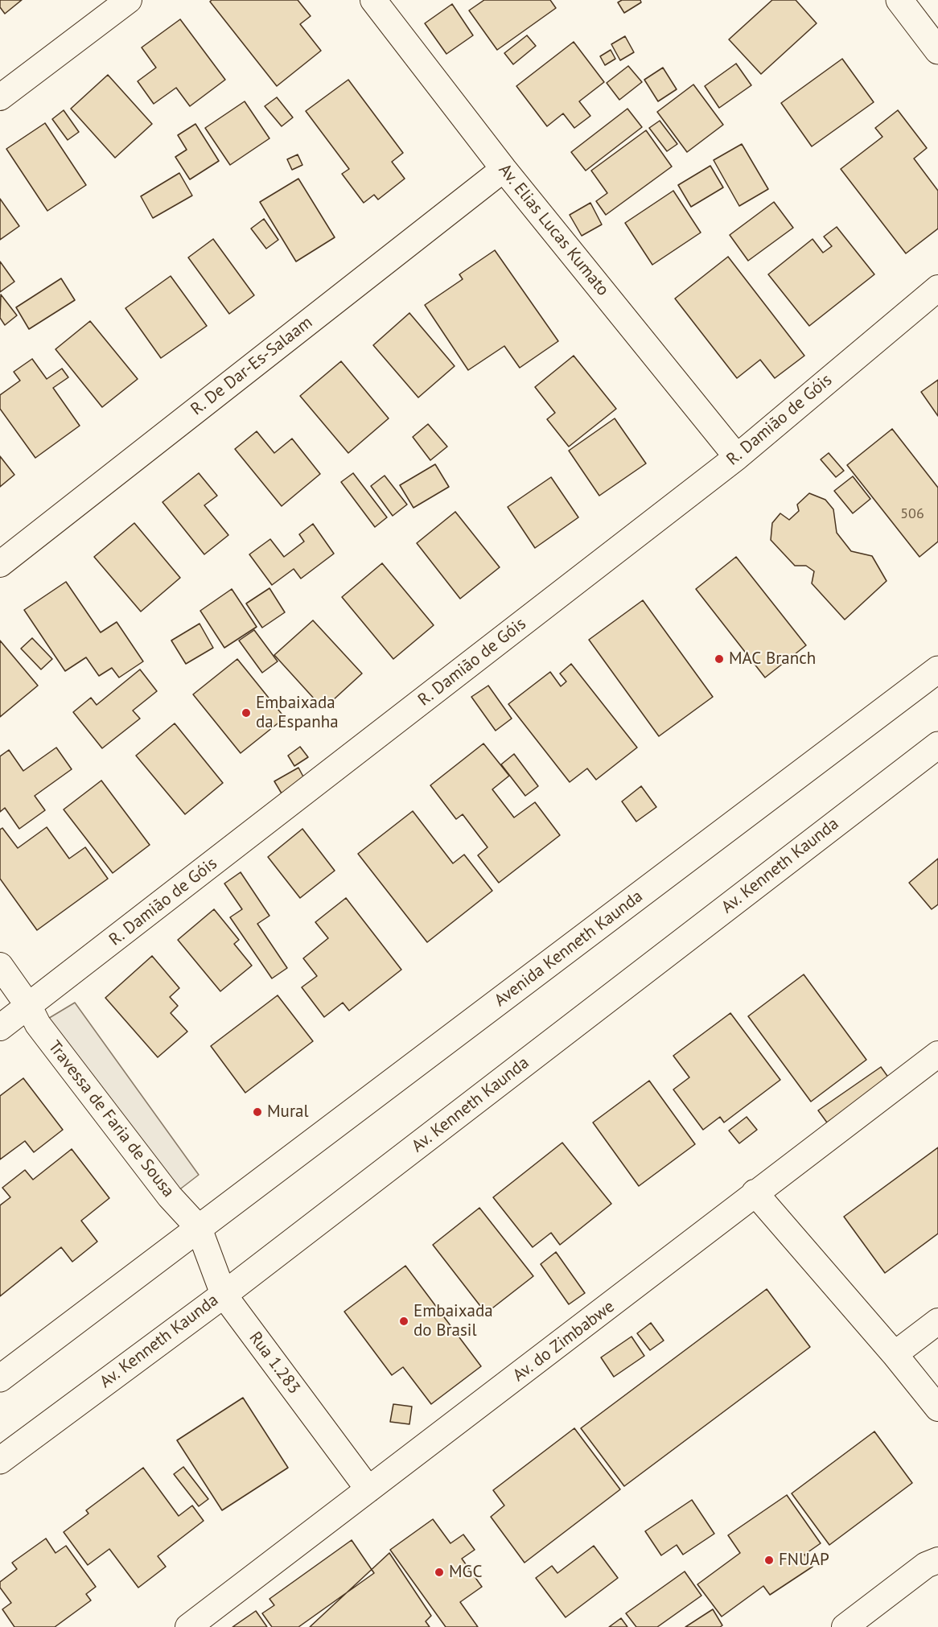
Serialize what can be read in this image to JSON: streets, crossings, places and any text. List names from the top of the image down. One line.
{"streets":{"main road":["Av. Kenneth Kaunda","Avenida Kenneth Kaunda"],"street":["Av. Elias Lucas Kumato","R. De Dar-Es-Salaam","R. Damião de Góis","Travessa de Faria de Sousa","Av. do Zimbabwe","Rua 1.283"]},"crossings":[["Av. Elias Lucas Kumato","R. De Dar-Es-Salaam"],["Av. Elias Lucas Kumato","R. Damião de Góis"],["R. Damião de Góis","Travessa de Faria de Sousa"],["Av. Kenneth Kaunda","Rua 1.283"],["Avenida Kenneth Kaunda","Travessa de Faria de Sousa"],["Avenida Kenneth Kaunda","Rua 1.283"],["Travessa de Faria de Sousa","Rua 1.283"],["Av. do Zimbabwe","Rua 1.283"]],"places":["MAC Branch","Embaixada da Espanha","Mural","Embaixada do Brasil","FNUAP","MGC"],"house_numbers":["506"]}
